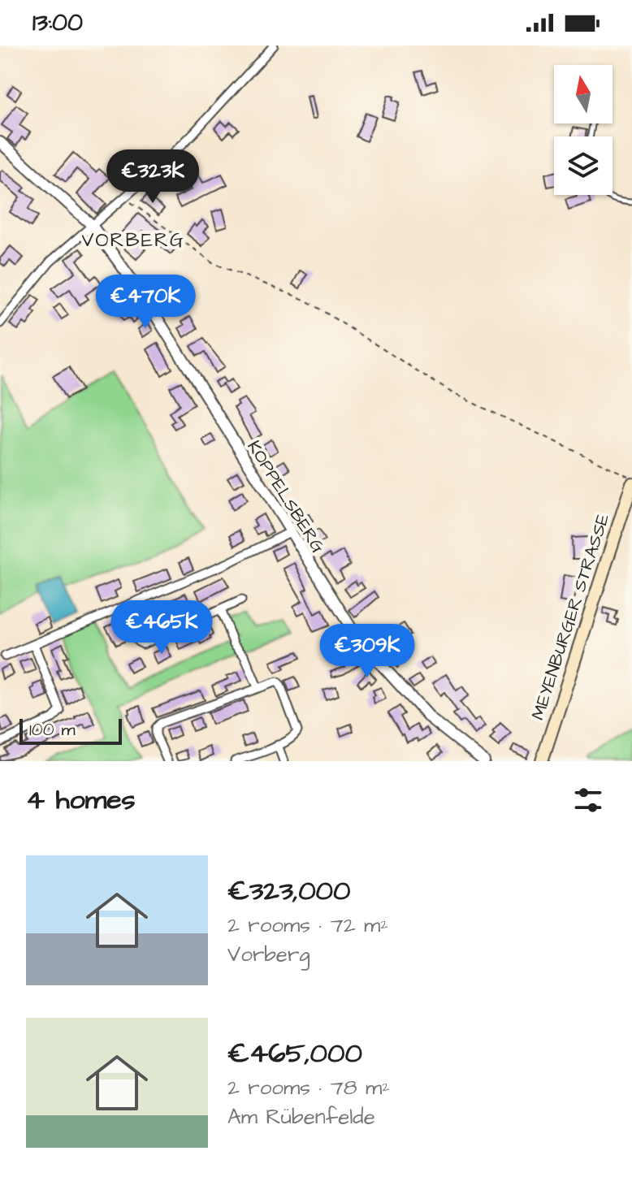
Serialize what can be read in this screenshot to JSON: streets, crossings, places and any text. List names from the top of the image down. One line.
{"streets":{"main road":["MEYENBURGER STRASSE"],"street":["KOPPELSBERG"]},"districts":["VORBERG"],"scale_bar":"100 m","north":"top","page":{"status":"13:00","price":["€323K","€470K","€465K","€309K"],"scale":"100 m","heading":"4 homes","list":[{"name":"€323,000","note":"2 rooms · 72 m² · Vorberg"},{"name":"€465,000","note":"2 rooms · 78 m² · Am Rübenfelde"}]}}
